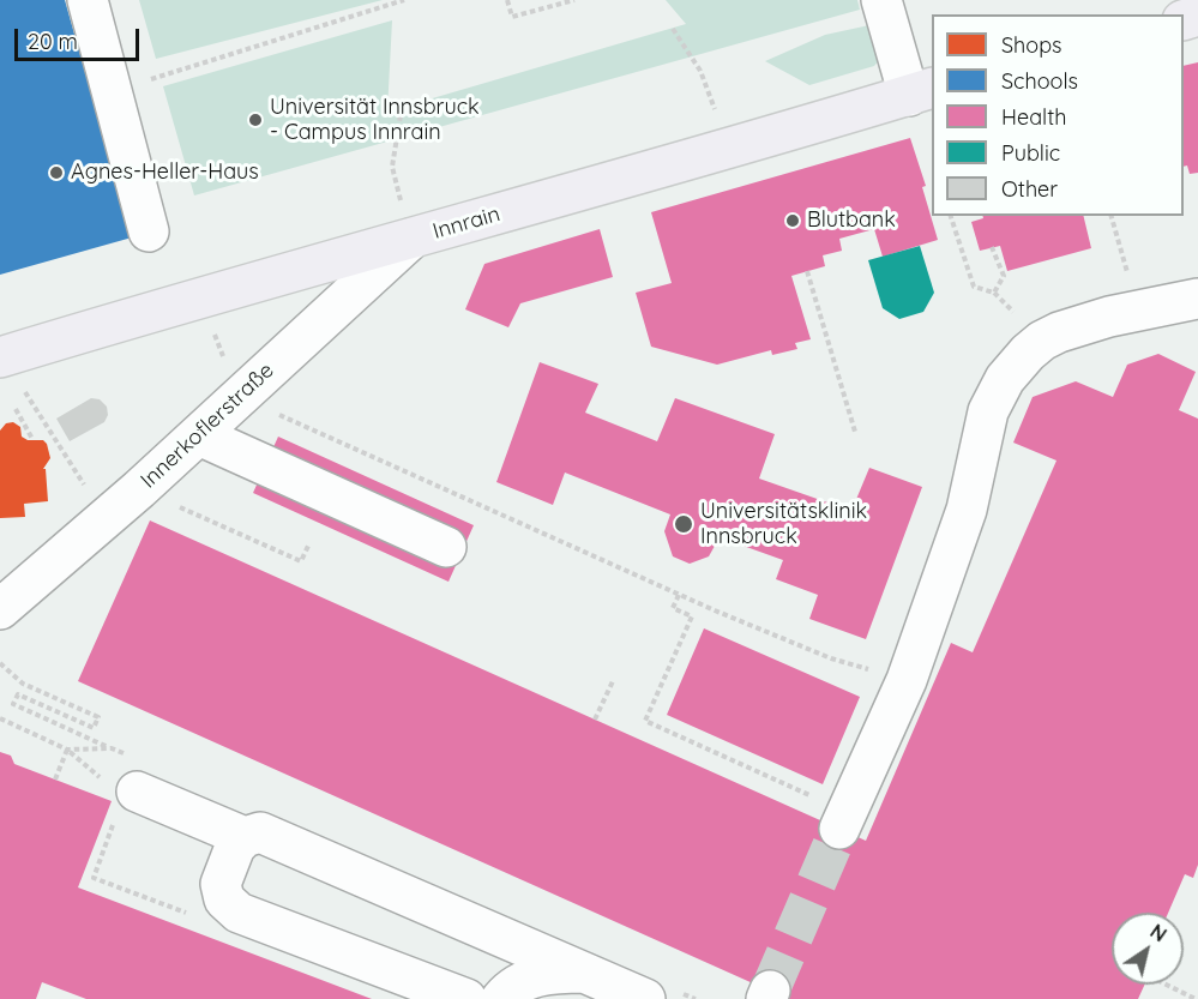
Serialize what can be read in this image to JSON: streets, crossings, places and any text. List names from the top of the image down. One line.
{"streets":{"main road":["Innrain"],"street":["Innerkoflerstraße"]},"crossings":[["Innrain","Innerkoflerstraße"]],"places":["Universität Innsbruck - Campus Innrain","Agnes-Heller-Haus","Blutbank","Universitätsklinik Innsbruck"],"legend":["Shops","Schools","Health","Public","Other"],"scale_bar":"20 m","north":"top right"}
